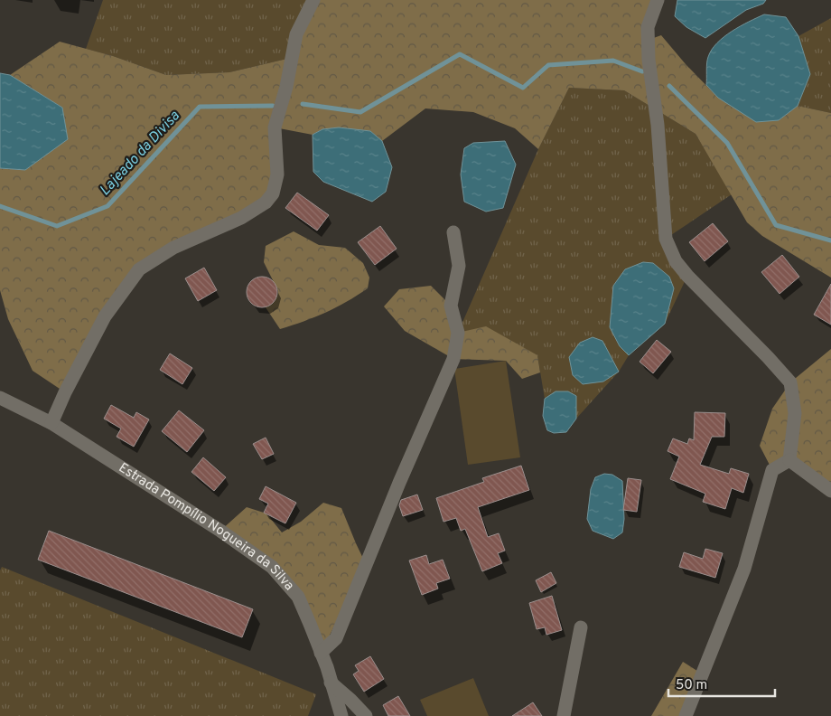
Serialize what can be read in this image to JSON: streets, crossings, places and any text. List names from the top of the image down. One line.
{"streets":{"street":["Estrada Pompílio Nogueira da Silva"]},"water":["Lajeado da Divisa"],"scale_bar":"50 m"}
